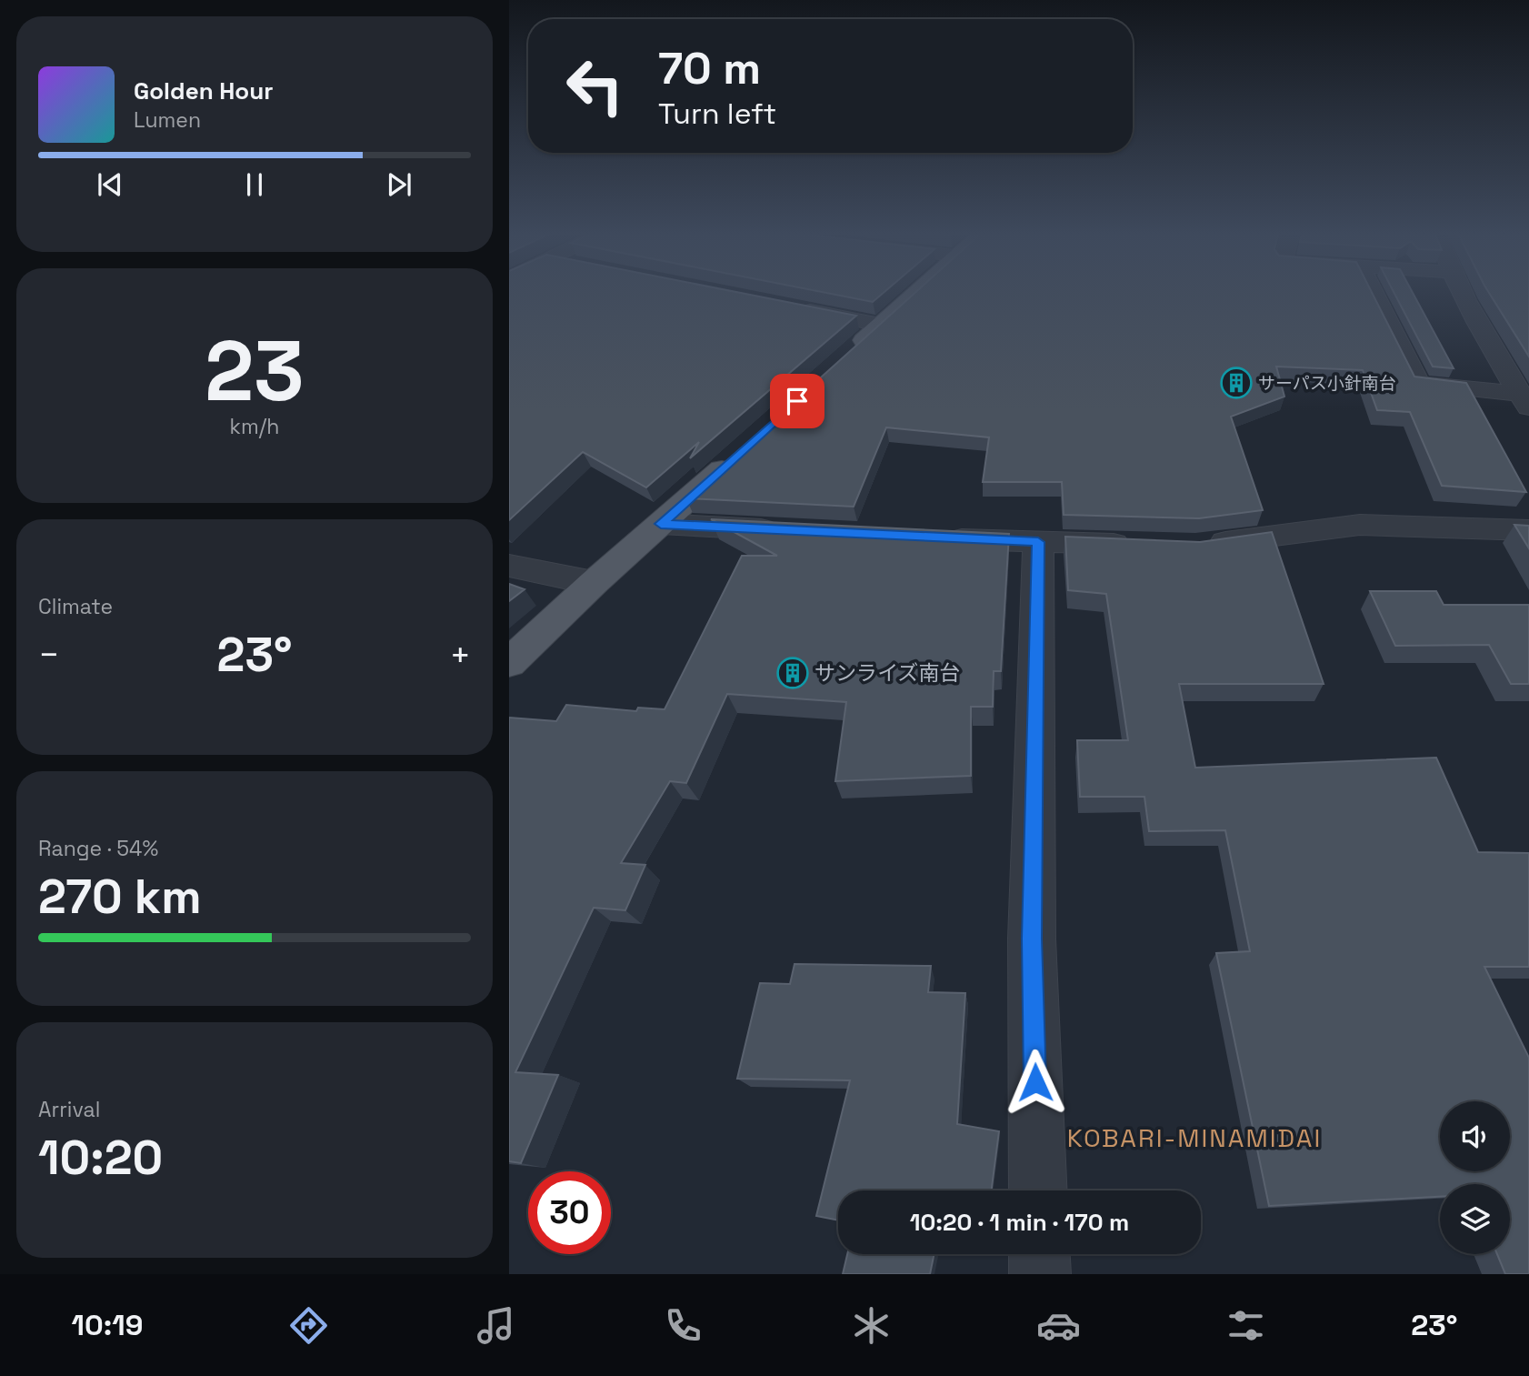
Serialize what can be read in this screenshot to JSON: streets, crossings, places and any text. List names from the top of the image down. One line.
{"districts":["KOBARI-MINAMIDAI"],"places":{"building":["サーパス小針南台","サンライズ南台"]},"page":{"turn":["70 m","Turn left"],"song":["Golden Hour","Lumen"],"tile":[["23","km/h"],"Climate",["Range · 54%","270 km"],["Arrival","10:20"]],"heat":["−","23°","+"],"limit":"30","trip":"10:20 · 1 min · 170 m","tabs":["10:19","23°"]}}
